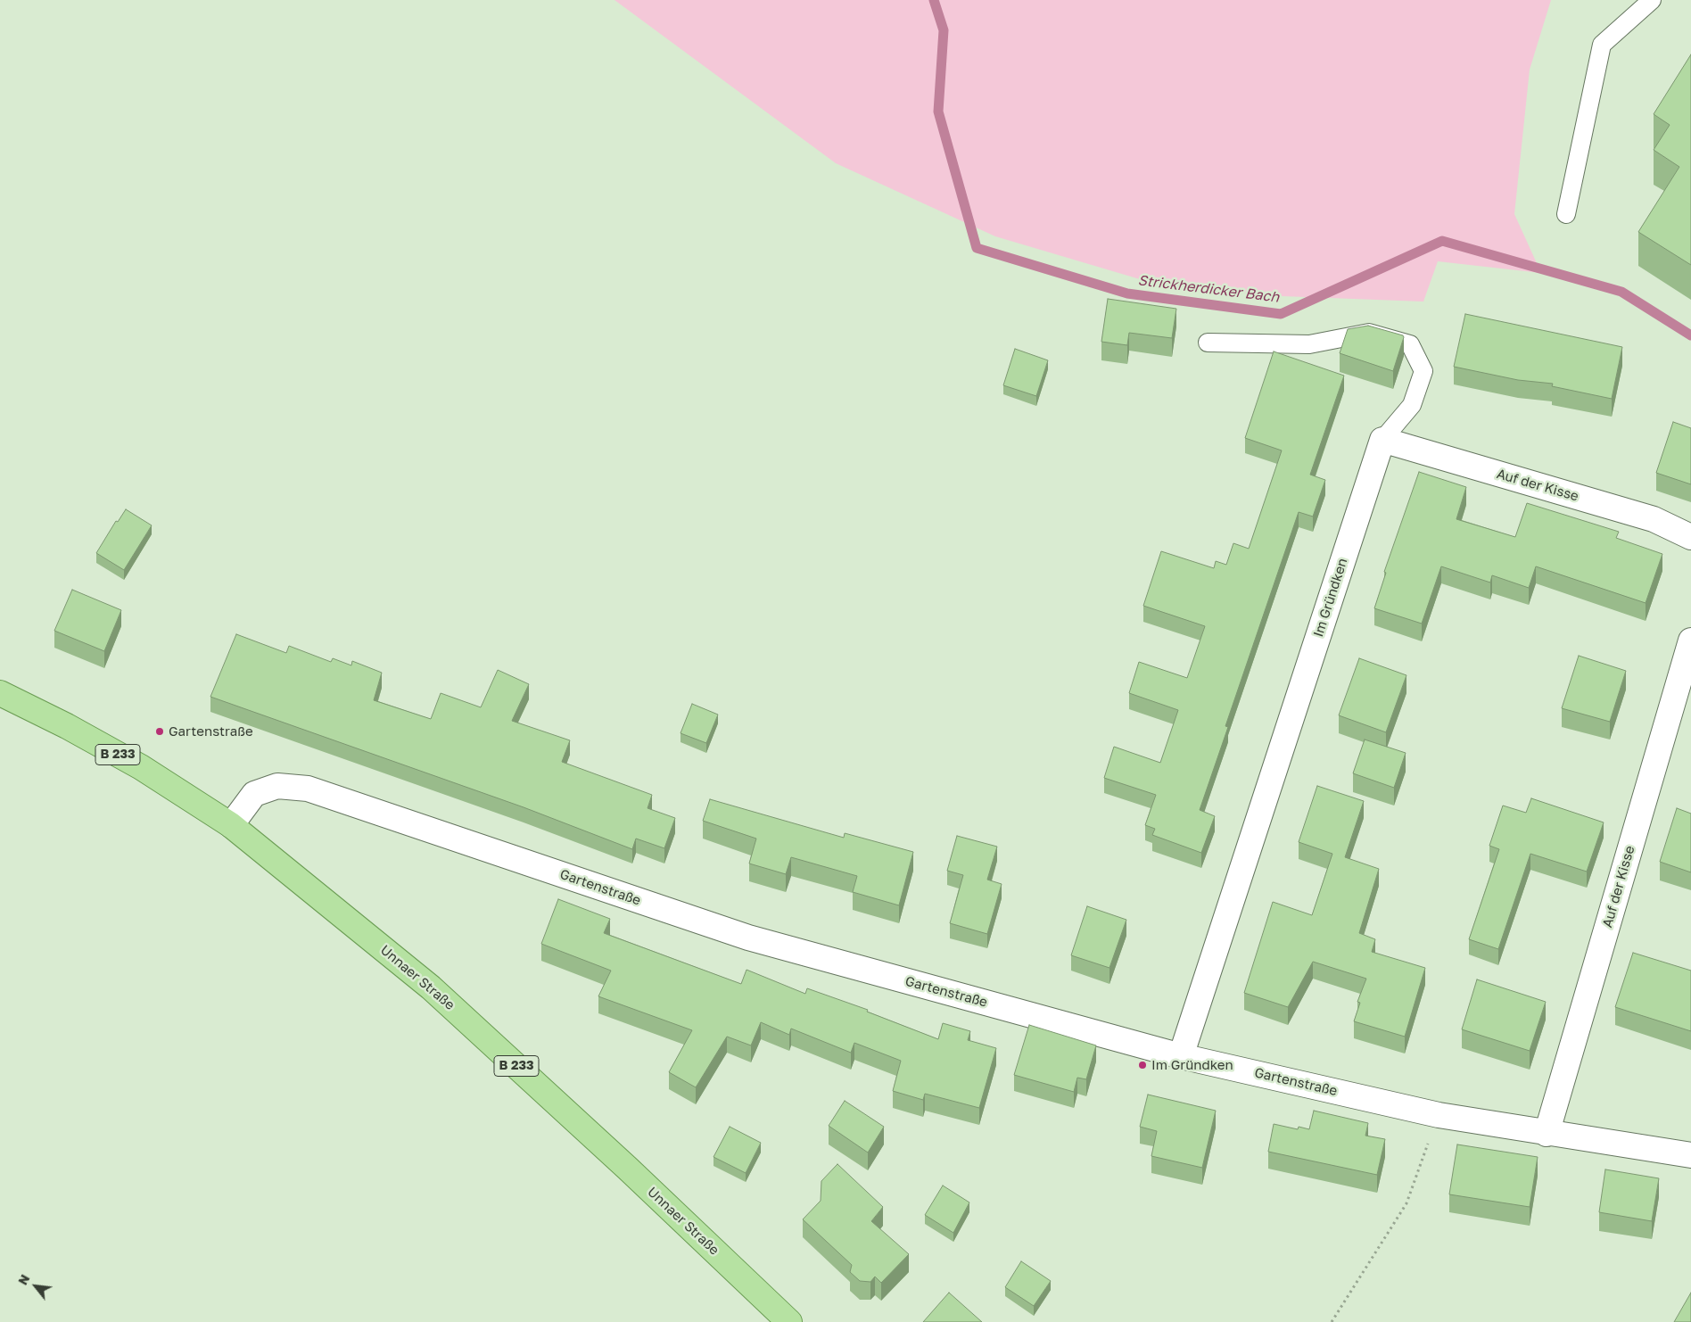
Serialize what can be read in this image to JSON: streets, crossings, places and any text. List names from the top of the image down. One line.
{"streets":{"main road":["B 233","Unnaer Straße"],"street":["Auf der Kisse","Im Gründken","Gartenstraße"]},"crossings":[["Auf der Kisse","Im Gründken"],["Auf der Kisse","Gartenstraße"],["Im Gründken","Gartenstraße"],["Gartenstraße","Unnaer Straße"]],"water":["Strickherdicker Bach"],"places":["Gartenstraße","Im Gründken"],"north":"top left"}
